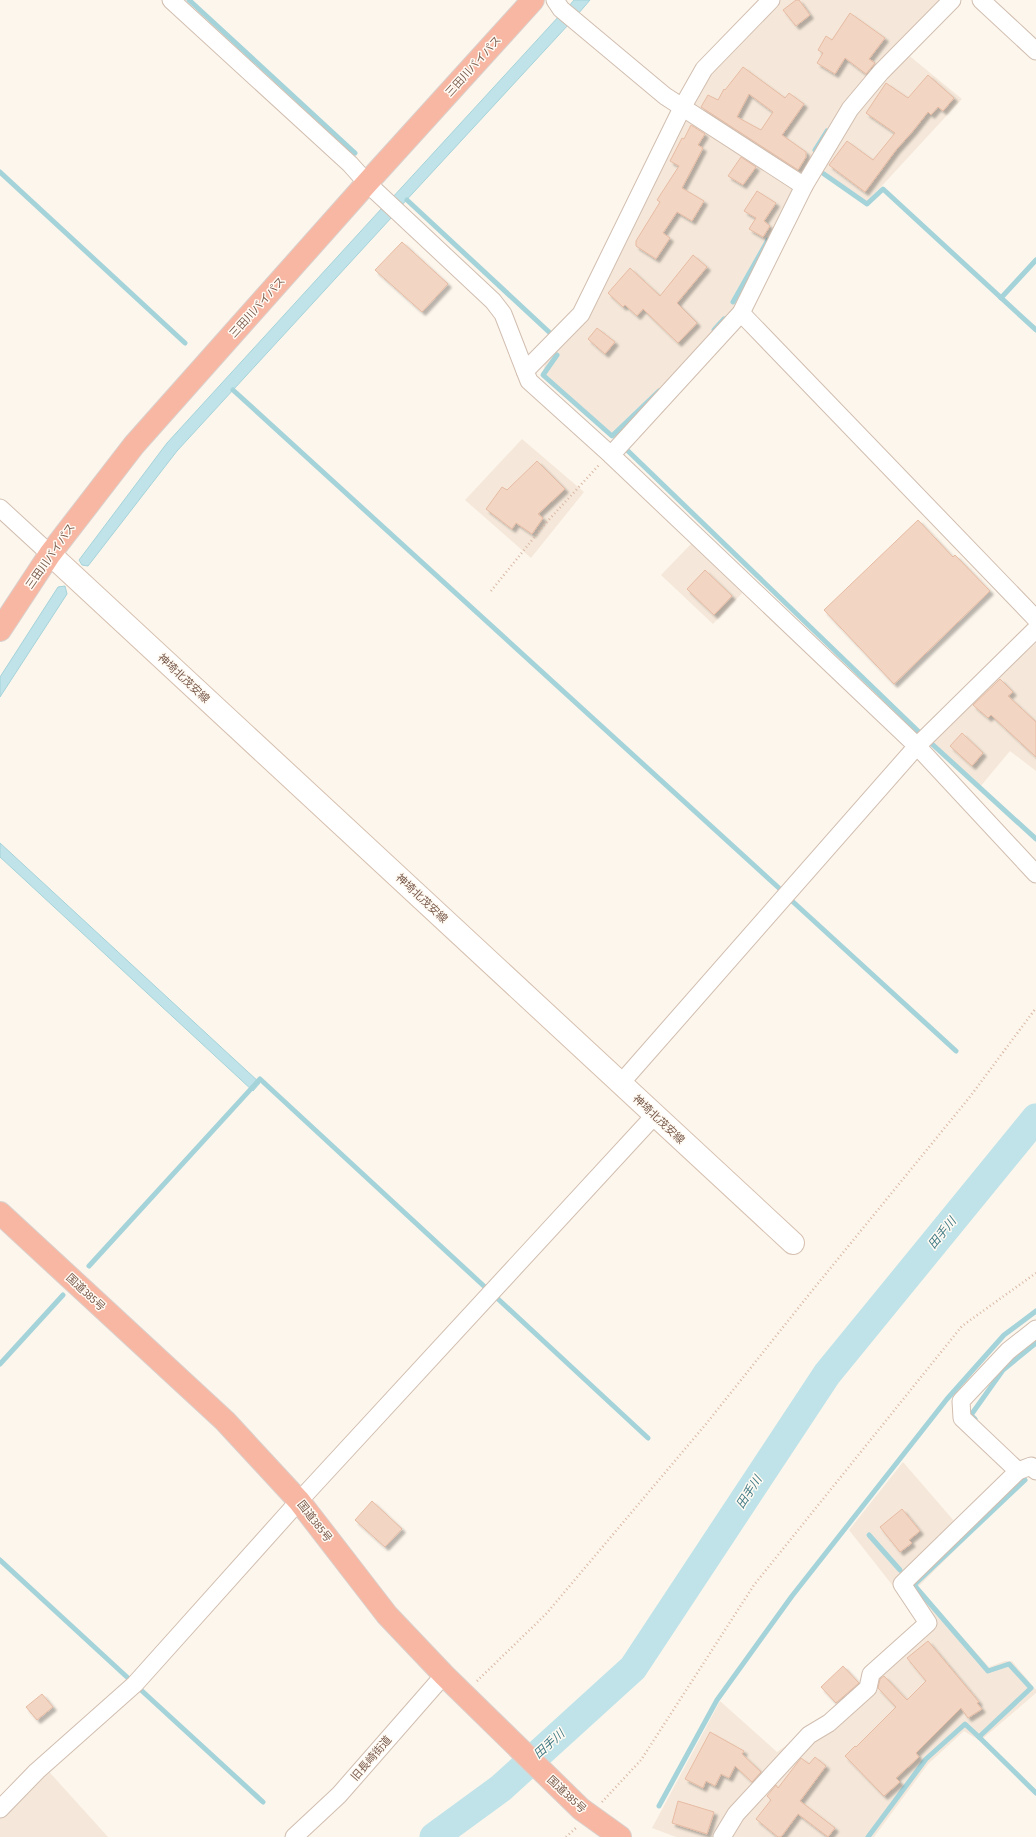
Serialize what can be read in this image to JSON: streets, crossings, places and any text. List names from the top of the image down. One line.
{"streets":{"highway":["三田川バイパス","国道385号"],"main road":["神埼北茂安線"],"street":["旧長崎街道"]},"crossings":[["三田川バイパス","神埼北茂安線"],["国道385号","旧長崎街道"]],"water":["田手川"]}
